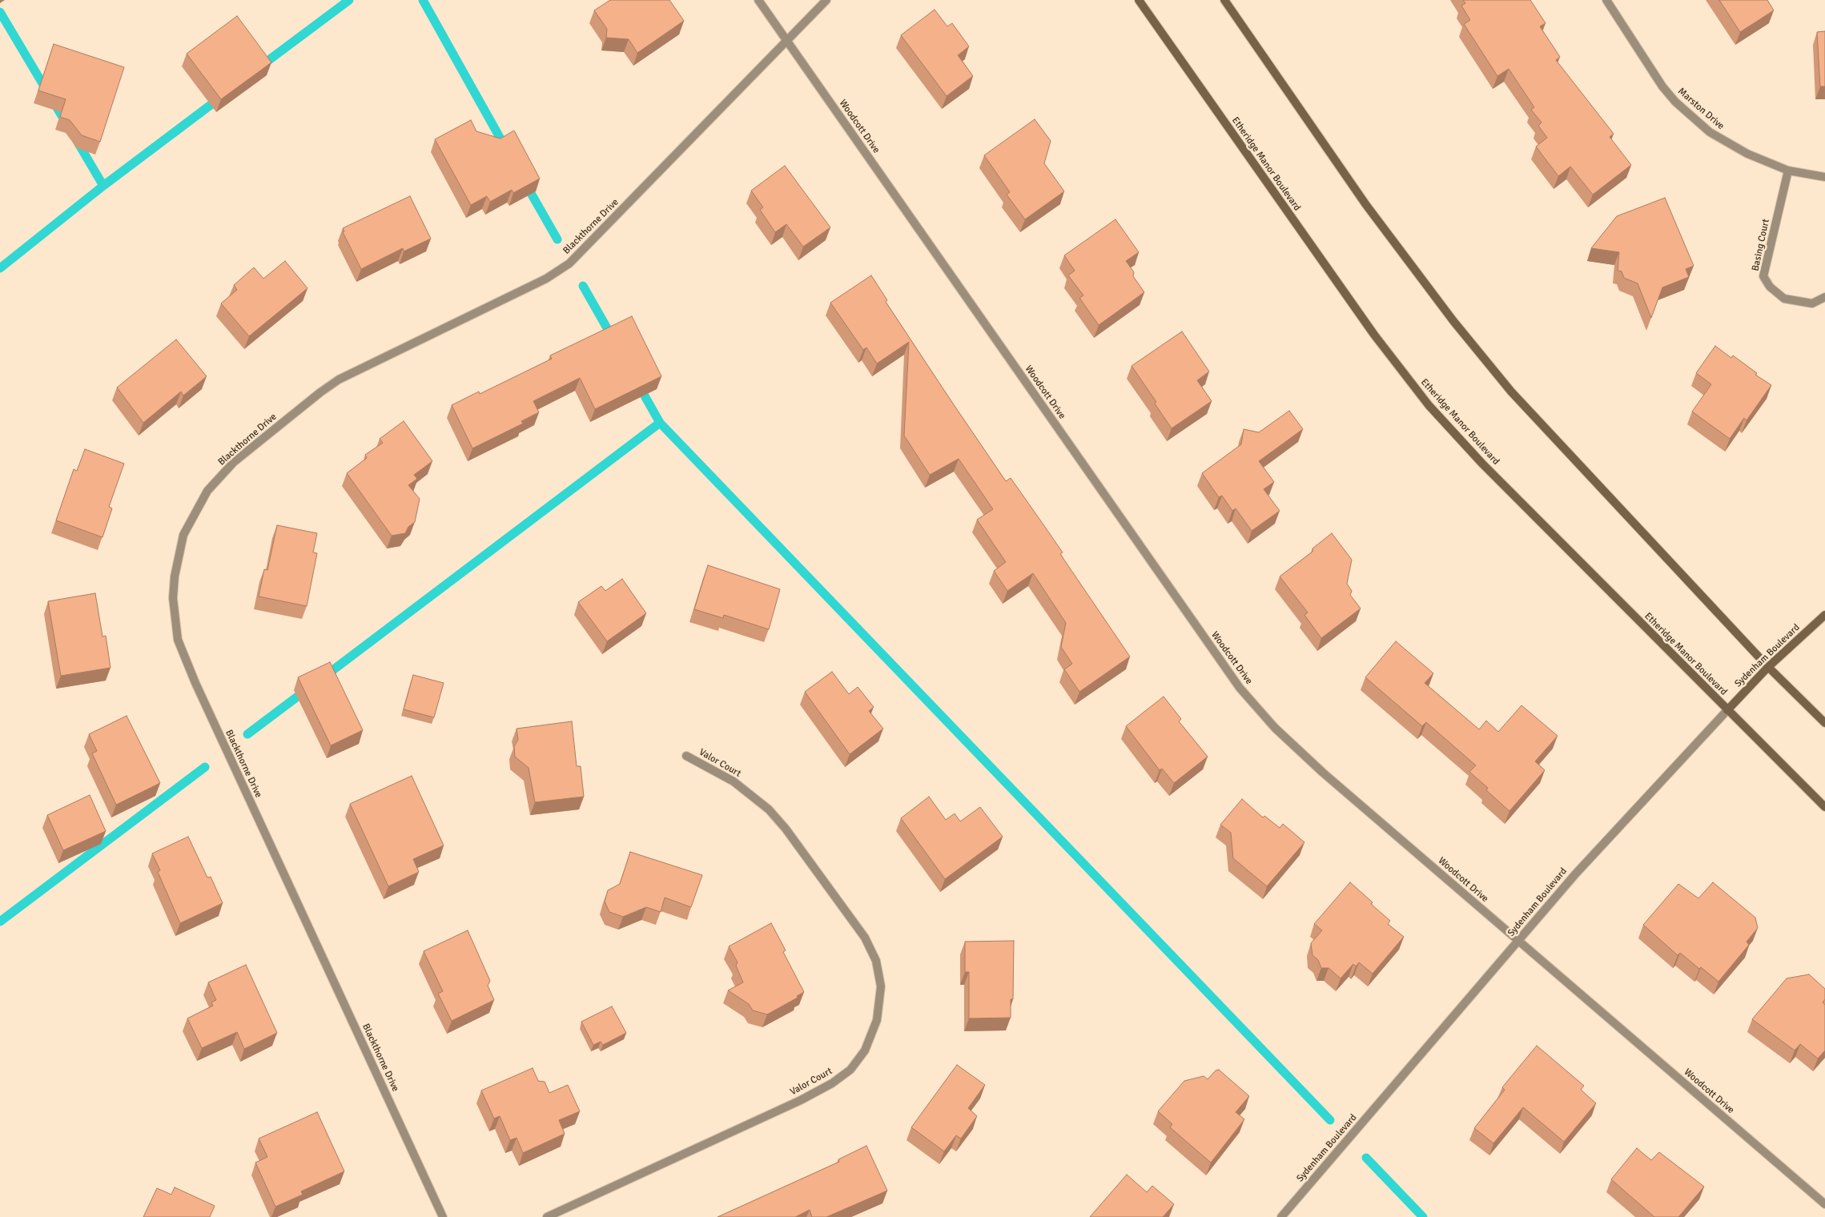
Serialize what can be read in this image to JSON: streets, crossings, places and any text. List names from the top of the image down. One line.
{"streets":{"main road":["Etheridge Manor Boulevard","Sydenham Boulevard"],"street":["Marston Drive","Woodcott Drive","Blackthorne Drive","Basing Court","Valor Court"]},"crossings":[["Marston Drive","Basing Court"],["Woodcott Drive","Blackthorne Drive"],["Woodcott Drive","Sydenham Boulevard"],["Etheridge Manor Boulevard","Sydenham Boulevard"]]}
